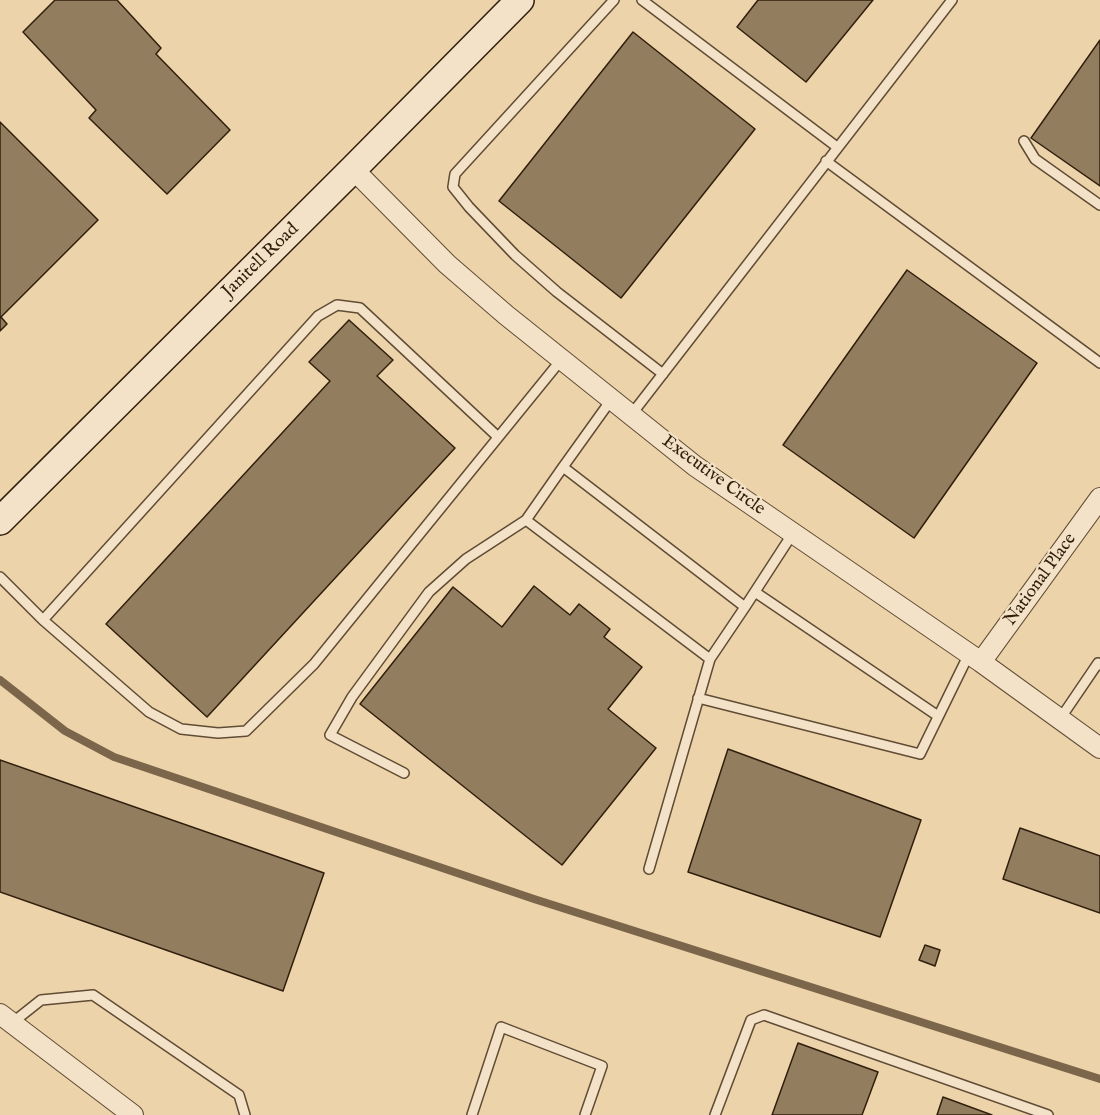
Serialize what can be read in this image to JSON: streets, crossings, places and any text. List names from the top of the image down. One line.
{"streets":{"street":["Janitell Road","Executive Circle","National Place"]},"crossings":[["Janitell Road","Executive Circle"],["Executive Circle","National Place"]]}
